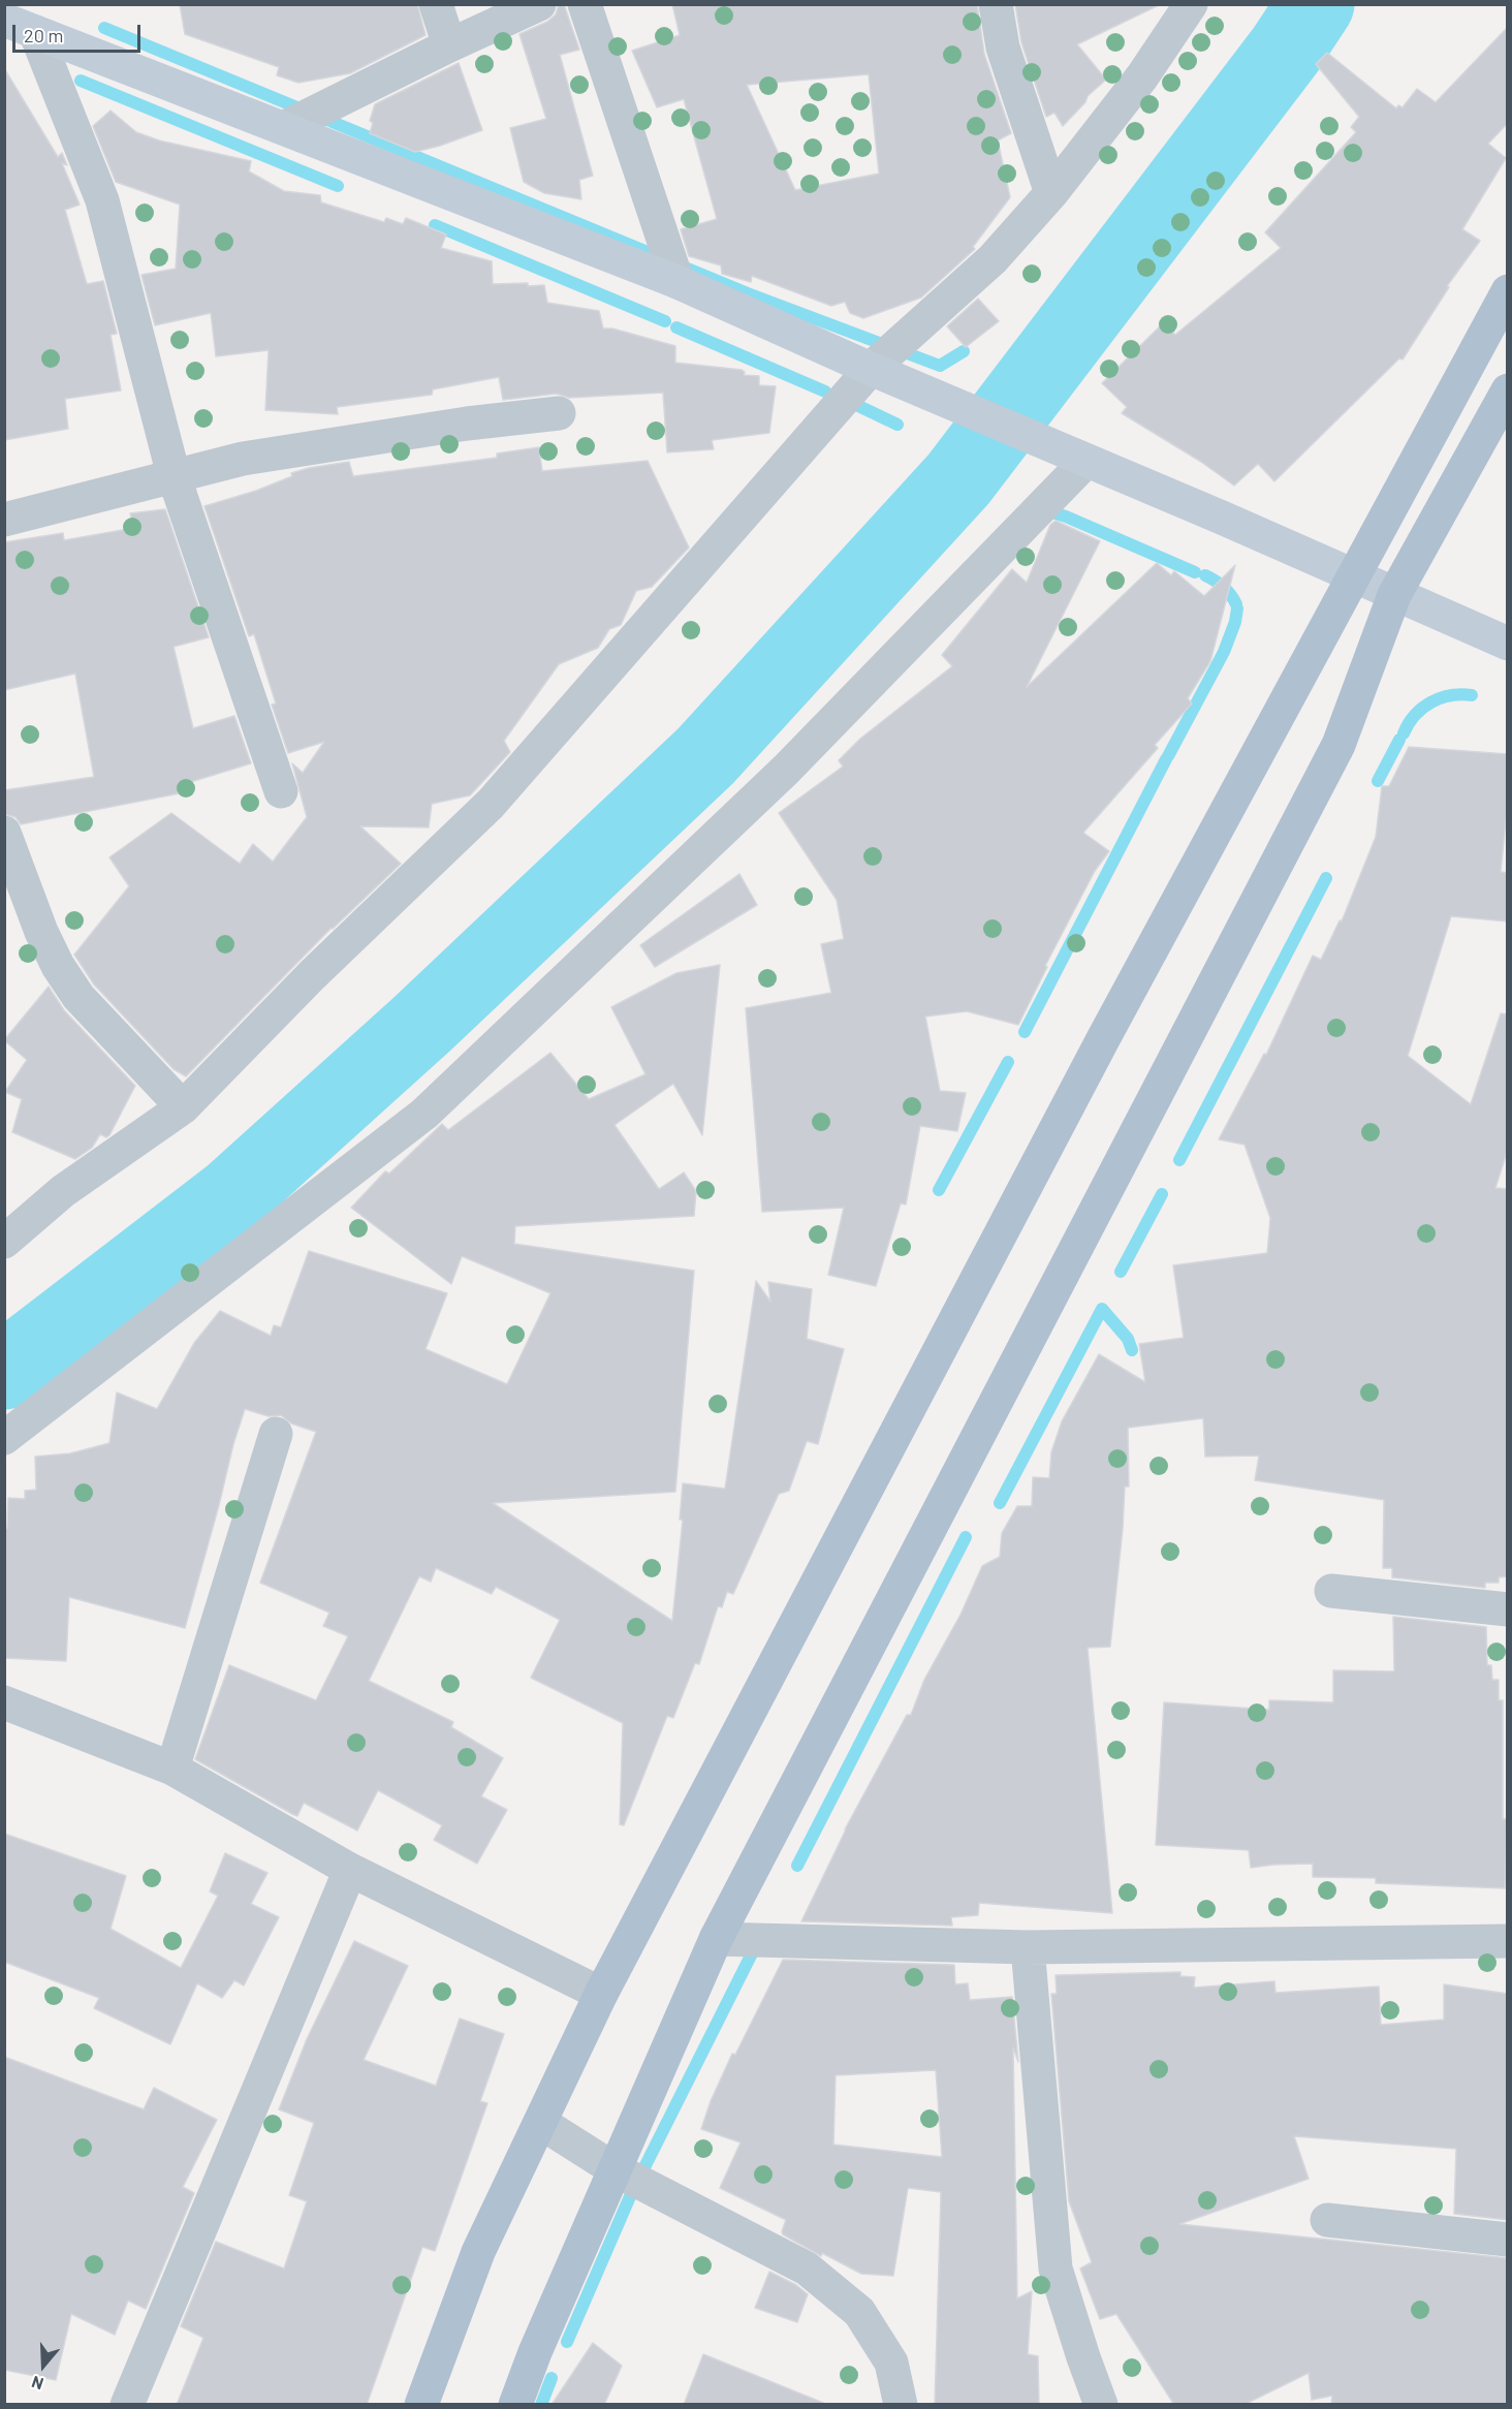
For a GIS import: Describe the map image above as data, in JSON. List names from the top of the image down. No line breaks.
{"scale_bar":"20 m","north":"bottom"}
